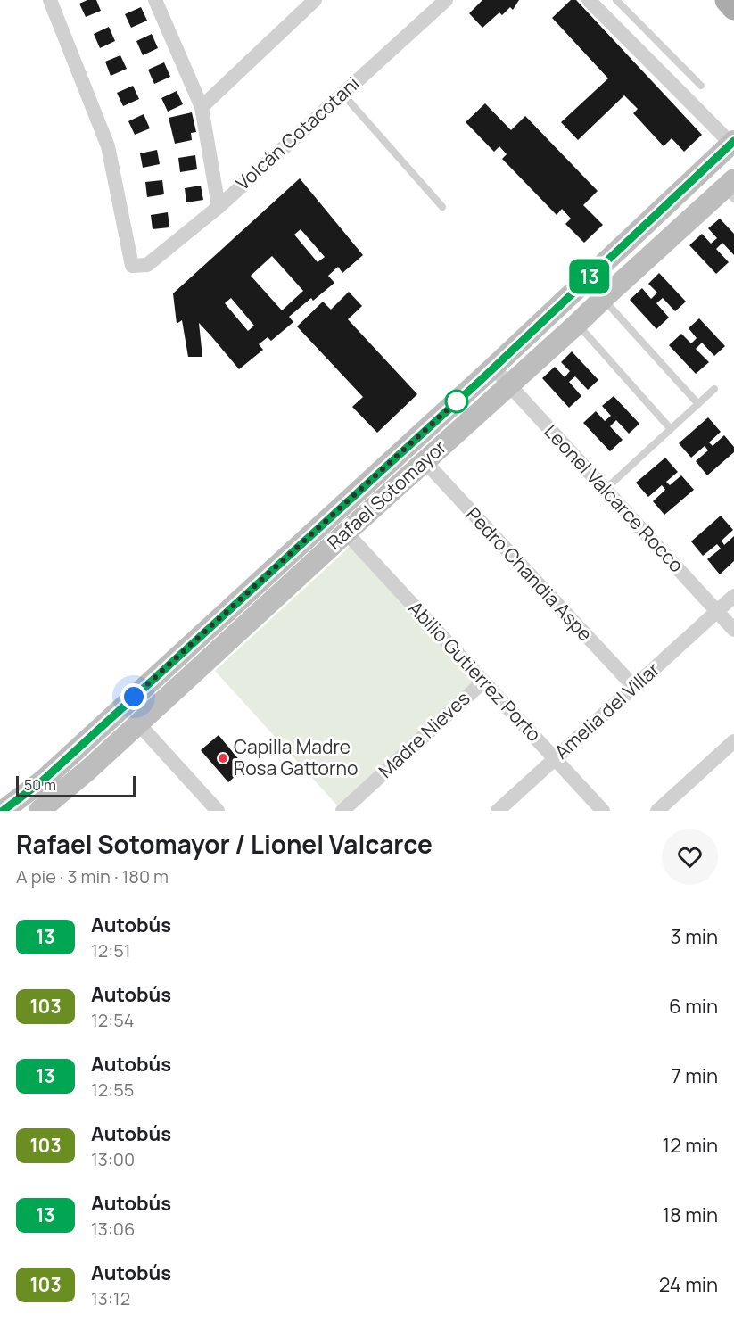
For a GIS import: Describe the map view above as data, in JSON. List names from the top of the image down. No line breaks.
{"streets":{"main road":["Rafael Sotomayor"],"street":["Volcán Cotacotani","Leonel Valcarce Rocco","Pedro Chandia Aspe","Abilio Gutierrez Porto","Amelia del Villar","Madre Nieves"]},"crossings":[["Rafael Sotomayor","Leonel Valcarce Rocco"],["Rafael Sotomayor","Pedro Chandia Aspe"],["Rafael Sotomayor","Abilio Gutierrez Porto"],["Leonel Valcarce Rocco","Amelia del Villar"],["Pedro Chandia Aspe","Amelia del Villar"],["Abilio Gutierrez Porto","Amelia del Villar"],["Abilio Gutierrez Porto","Madre Nieves"]],"places":["Capilla Madre Rosa Gattorno"],"lines":["bus line 13"],"scale_bar":"50 m","page":{"on_map":"13","scale":"50 m","heading":["Rafael Sotomayor / Lionel Valcarce","A pie · 3 min · 180 m"],"list":[{"mark":"13","name":"Autobús","note":"12:51","value":"3 min"},{"mark":"103","name":"Autobús","note":"12:54","value":"6 min"},{"mark":"13","name":"Autobús","note":"12:55","value":"7 min"},{"mark":"103","name":"Autobús","note":"13:00","value":"12 min"},{"mark":"13","name":"Autobús","note":"13:06","value":"18 min"},{"mark":"103","name":"Autobús","note":"13:12","value":"24 min"}]}}
